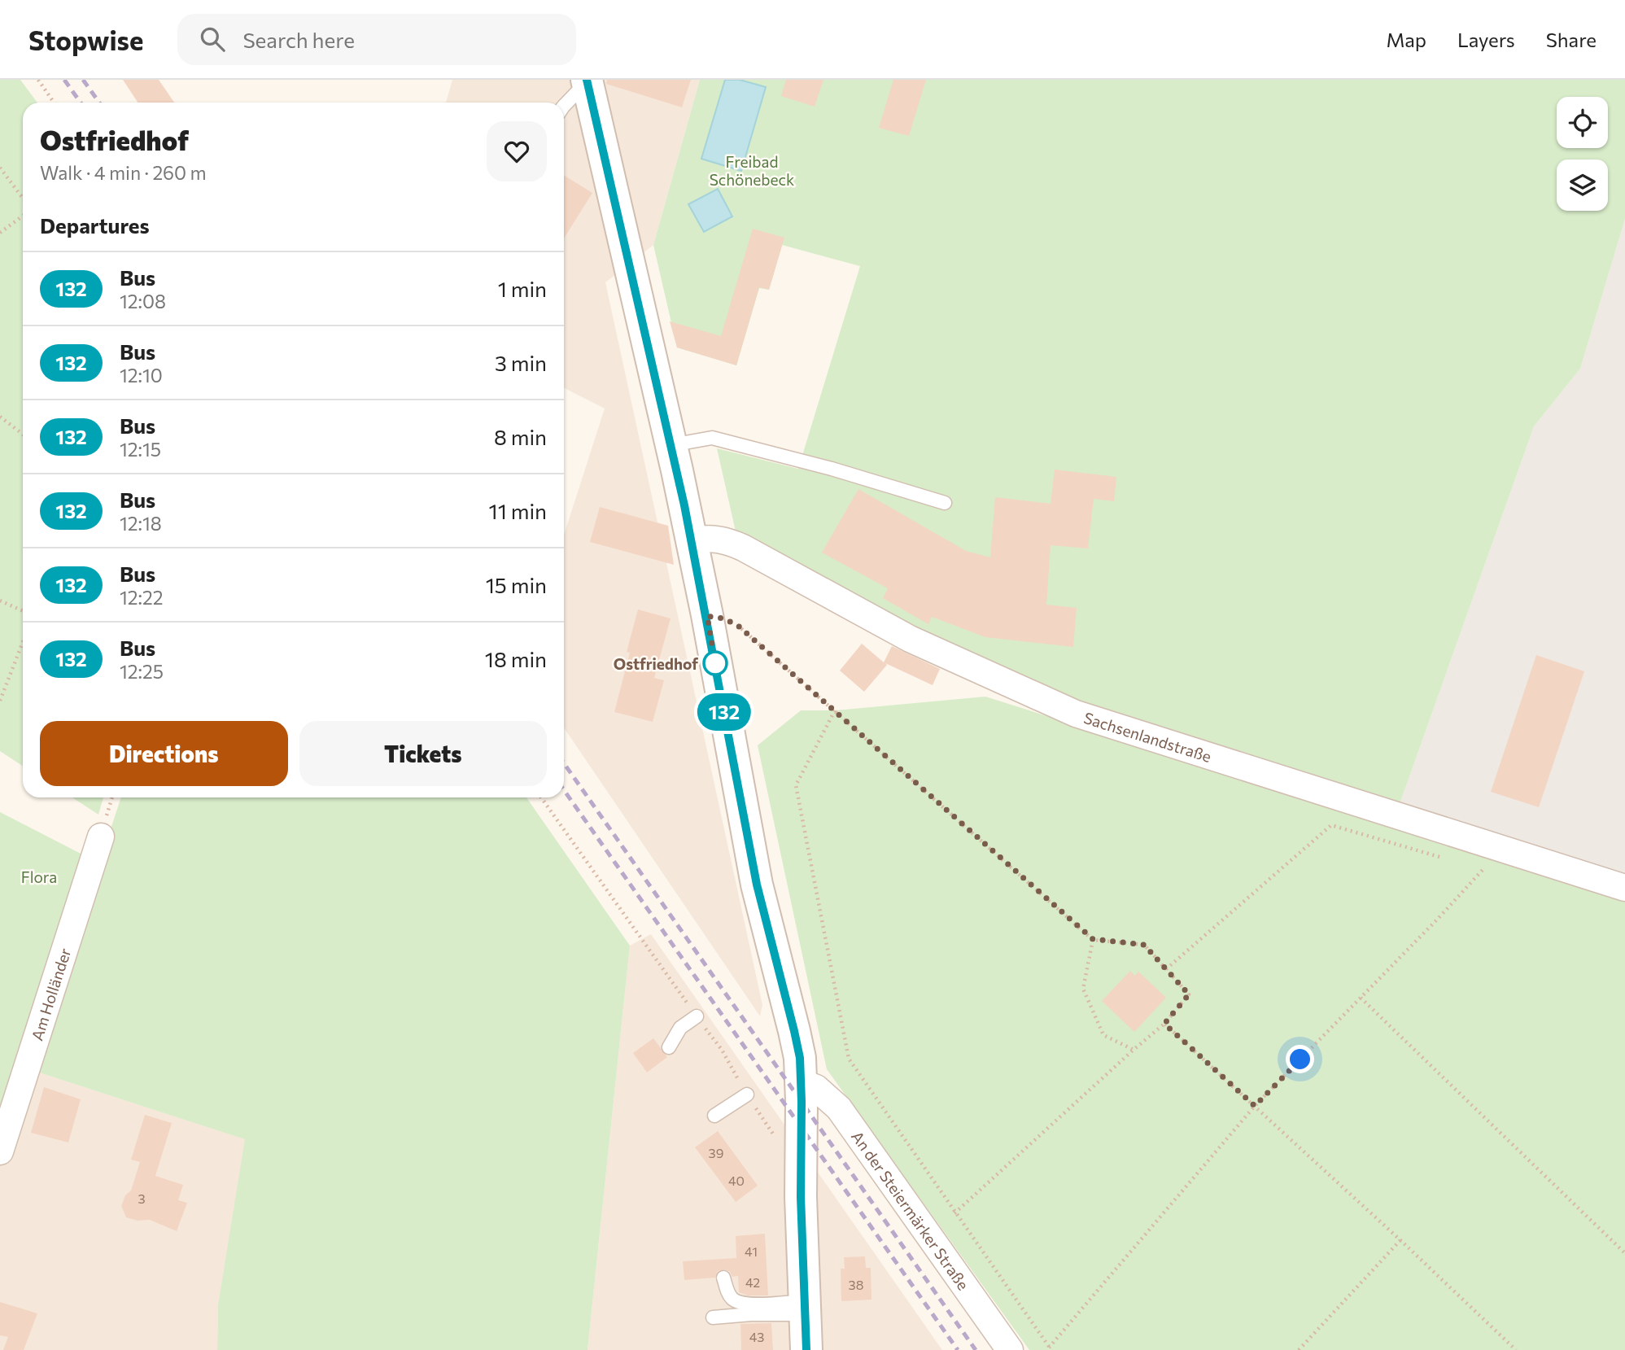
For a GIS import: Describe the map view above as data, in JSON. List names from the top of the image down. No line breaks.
{"streets":{"street":["Sachsenlandstraße","Am Holländer","An der Steiermärker Straße"]},"parks":["Freibad Schönebeck","Flora"],"places":["Ostfriedhof"],"lines":["bus line 132"],"house_numbers":["39","40","3","41","42","38","43"],"page":{"header":"Stopwise","search":"Search here","nav":["Map","Layers","Share"],"on_map":"132","heading":[["Ostfriedhof","Walk · 4 min · 260 m"],"Departures"],"list":[{"mark":"132","name":"Bus","note":"12:08","value":"1 min"},{"mark":"132","name":"Bus","note":"12:10","value":"3 min"},{"mark":"132","name":"Bus","note":"12:15","value":"8 min"},{"mark":"132","name":"Bus","note":"12:18","value":"11 min"},{"mark":"132","name":"Bus","note":"12:22","value":"15 min"},{"mark":"132","name":"Bus","note":"12:25","value":"18 min"}],"buttons":["Directions","Tickets"]}}
